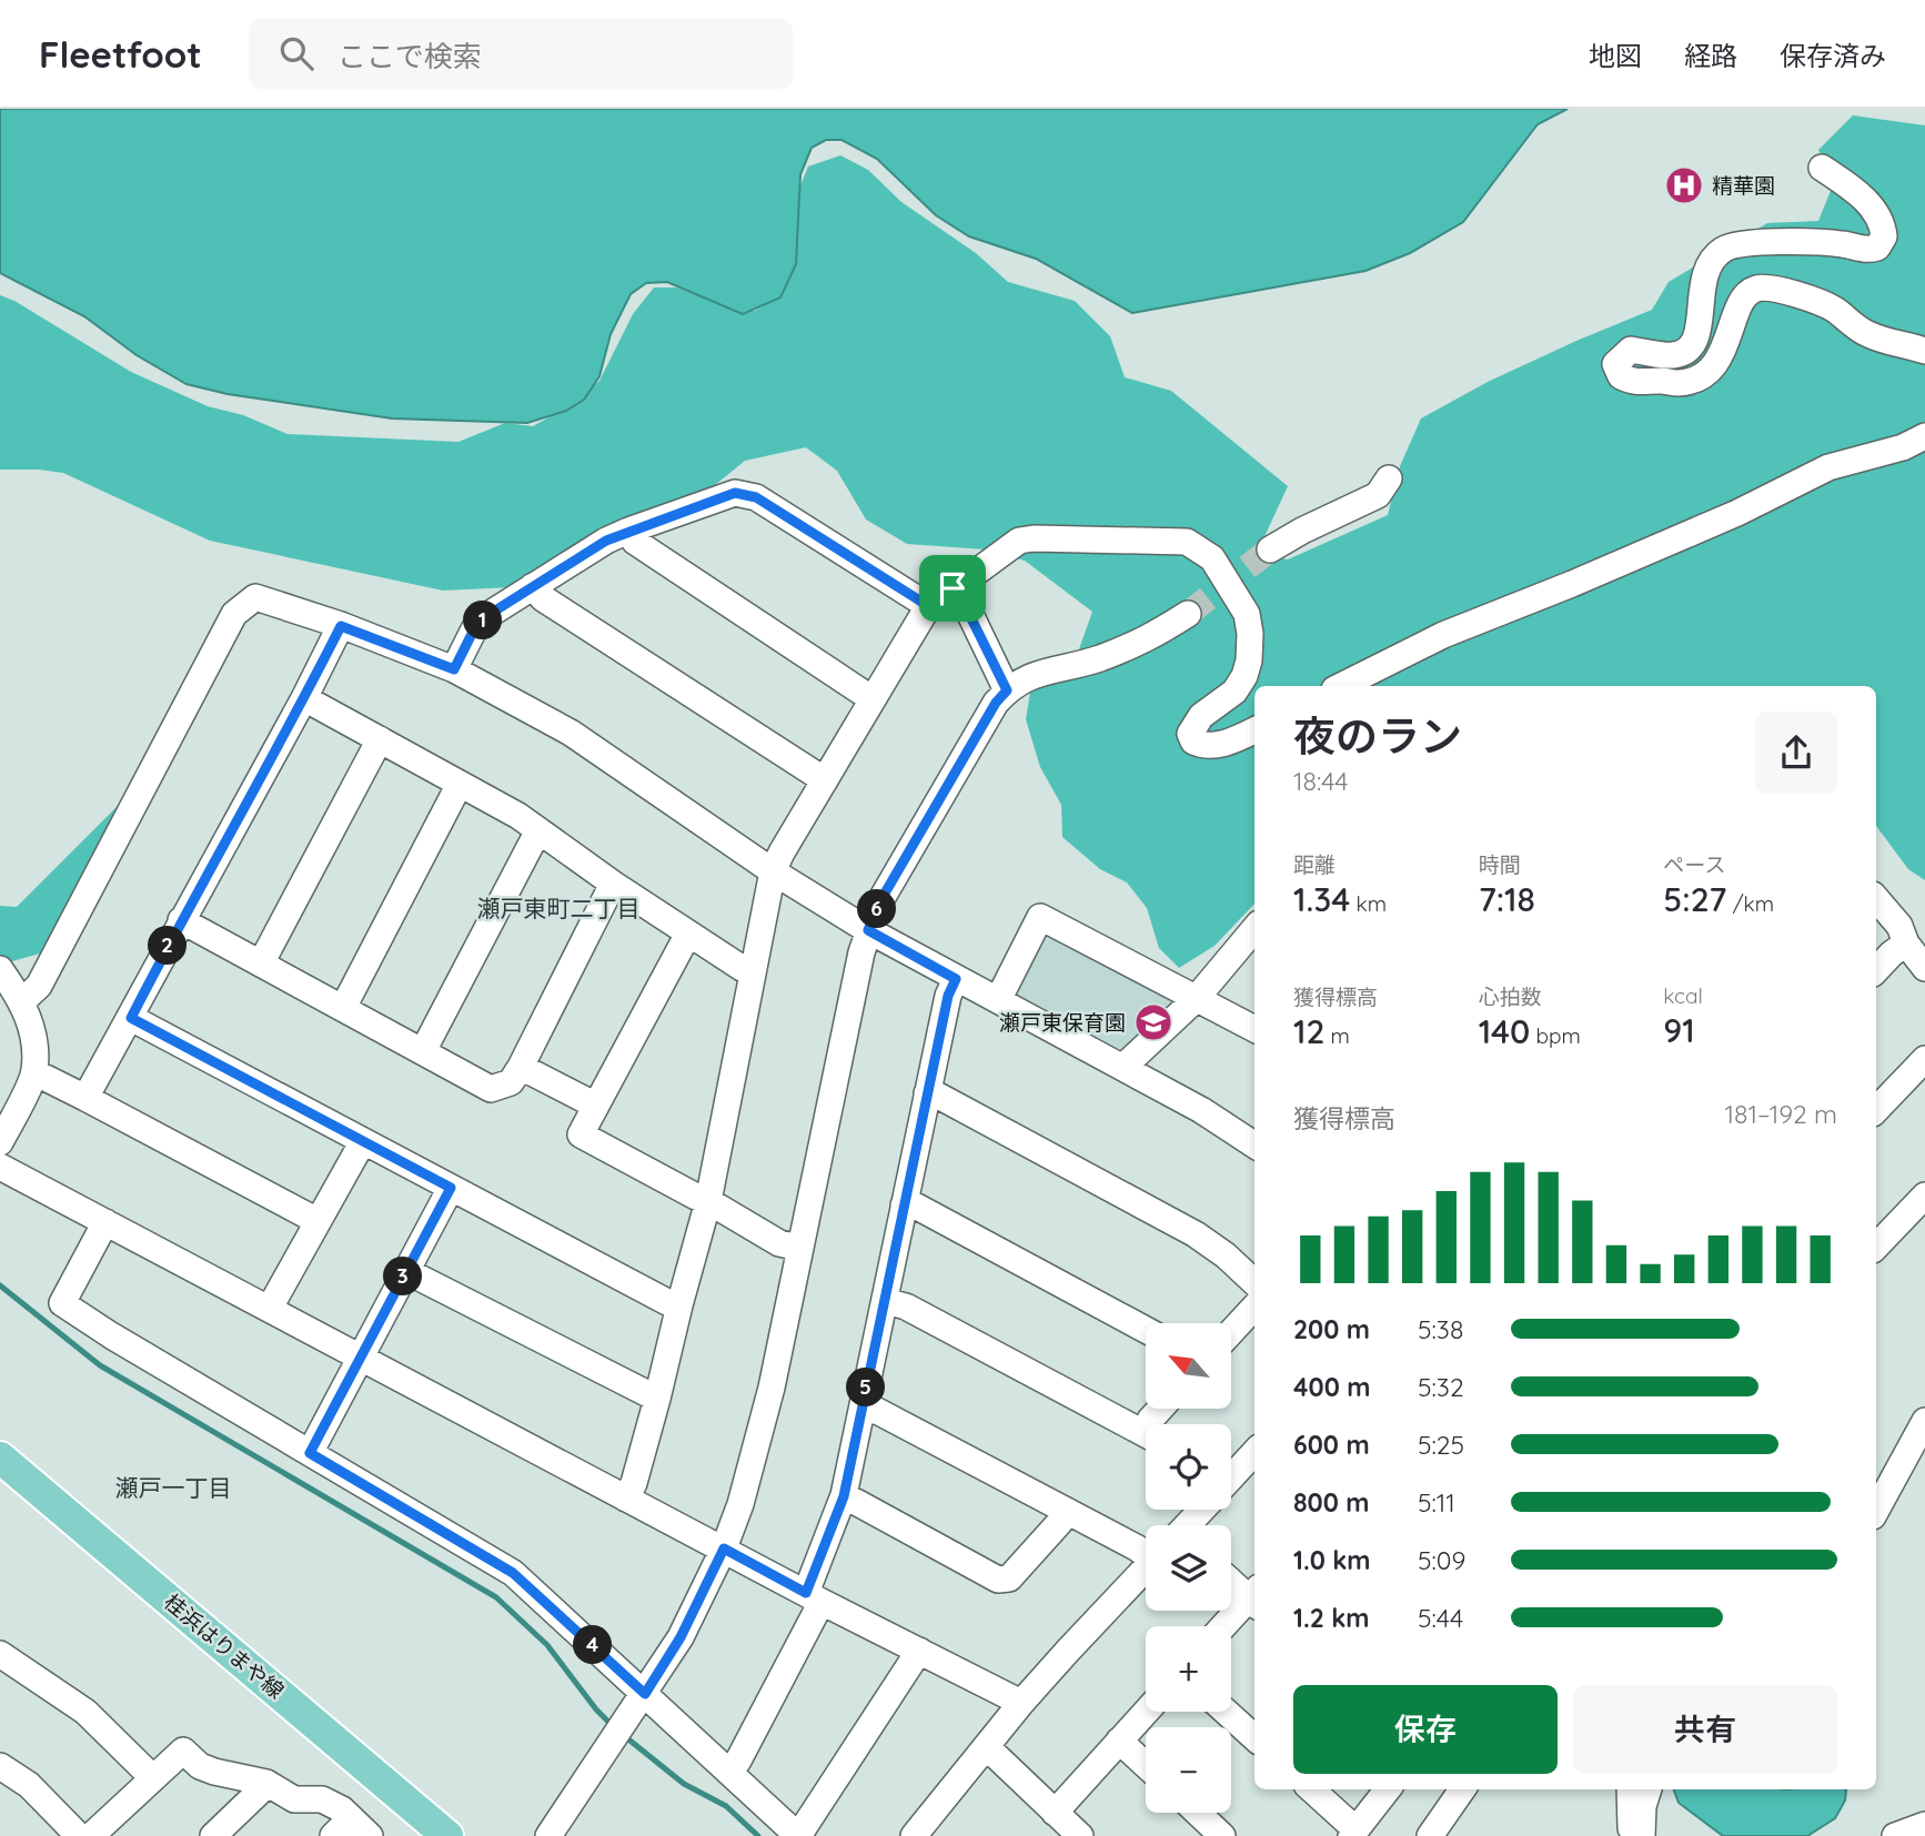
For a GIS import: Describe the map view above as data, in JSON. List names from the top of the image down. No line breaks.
{"streets":{"main road":["桂浜はりまや線"]},"districts":["瀬戸東町二丁目","瀬戸一丁目"],"places":{"hospital":["精華園"],"school or university":["瀬戸東保育園"]},"north":"top left","page":{"header":"Fleetfoot","search":"ここで検索","nav":["地図","経路","保存済み"],"pins":["1","6","2","3","5","4"],"heading":["夜のラン","18:44"],"stats":[["距離","1.34 km"],["時間","7:18"],["ペース","5:27 /km"],["獲得標高","12 m"],["心拍数","140 bpm"],["kcal","91"]],"chart":["獲得標高","181–192 m"],"list":[{"name":"200 m","note":"5:38"},{"name":"400 m","note":"5:32"},{"name":"600 m","note":"5:25"},{"name":"800 m","note":"5:11"},{"name":"1.0 km","note":"5:09"},{"name":"1.2 km","note":"5:44"}],"map_buttons":["+","−"],"buttons":["保存","共有"]}}
